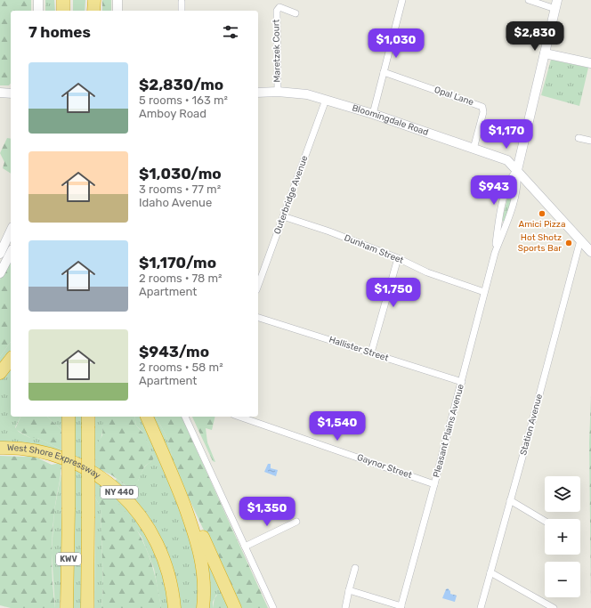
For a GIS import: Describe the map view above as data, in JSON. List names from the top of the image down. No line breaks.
{"streets":{"highway":["West Shore Expressway","NY 440","KWV"],"street":["Maretzek Court","Opal Lane","Bloomingdale Road","Outerbridge Avenue","Dunham Street","Hallister Street","Station Avenue","Pleasant Plains Avenue","Gaynor Street"]},"crossings":[["Maretzek Court","Bloomingdale Road"],["Opal Lane","Bloomingdale Road"],["Bloomingdale Road","Outerbridge Avenue"],["Bloomingdale Road","Station Avenue"],["Bloomingdale Road","Pleasant Plains Avenue"],["Outerbridge Avenue","Dunham Street"],["Dunham Street","Pleasant Plains Avenue"],["Hallister Street","Pleasant Plains Avenue"],["Pleasant Plains Avenue","Gaynor Street"]],"places":["Amici Pizza","Hot Shotz Sports Bar"],"page":{"heading":"7 homes","price":["$2,830","$1,030","$1,170","$943","$1,750","$1,540","$1,350"],"list":[{"name":"$2,830/mo","note":"5 rooms · 163 m² · Amboy Road"},{"name":"$1,030/mo","note":"3 rooms · 77 m² · Idaho Avenue"},{"name":"$1,170/mo","note":"2 rooms · 78 m² · Apartment"},{"name":"$943/mo","note":"2 rooms · 58 m² · Apartment"}],"map_buttons":["+","−"]}}
